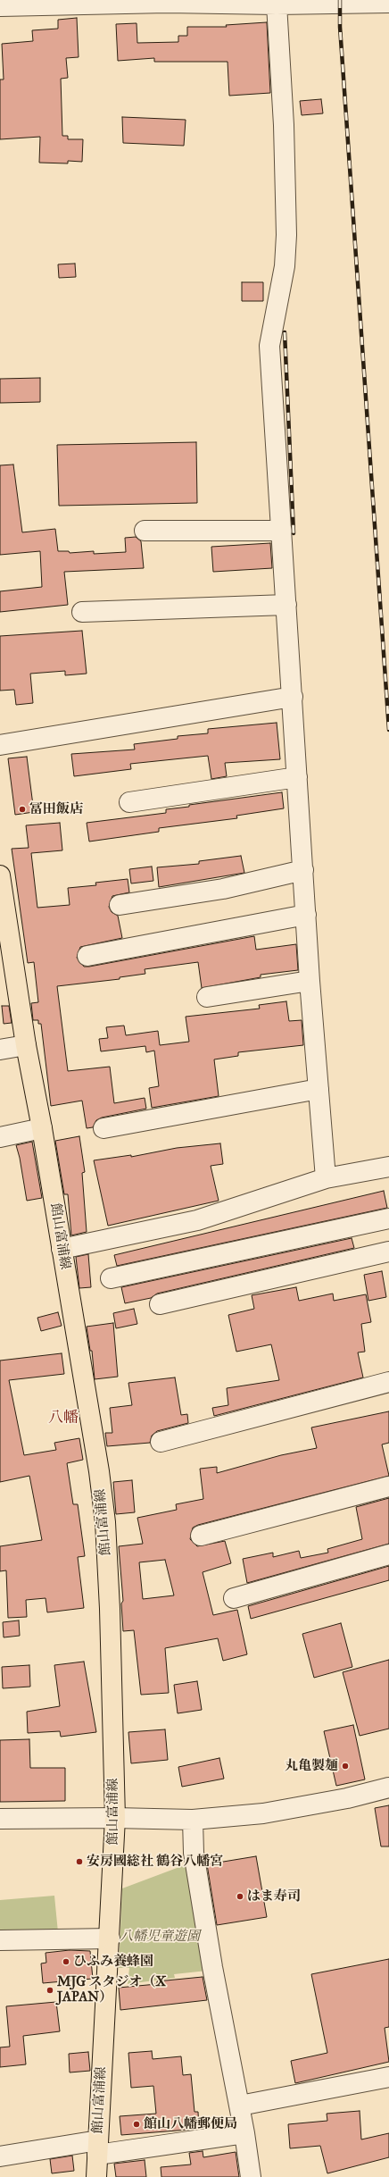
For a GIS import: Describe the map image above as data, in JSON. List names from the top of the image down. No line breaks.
{"streets":{"main road":["館山富浦線"]},"districts":["八幡"],"parks":["八幡児童遊園"],"places":["冨田飯店","丸亀製麺","安房國総社 鶴谷八幡宮","はま寿司","ひふみ養蜂園","MJG スタジオ（X JAPAN）","館山八幡郵便局"]}
